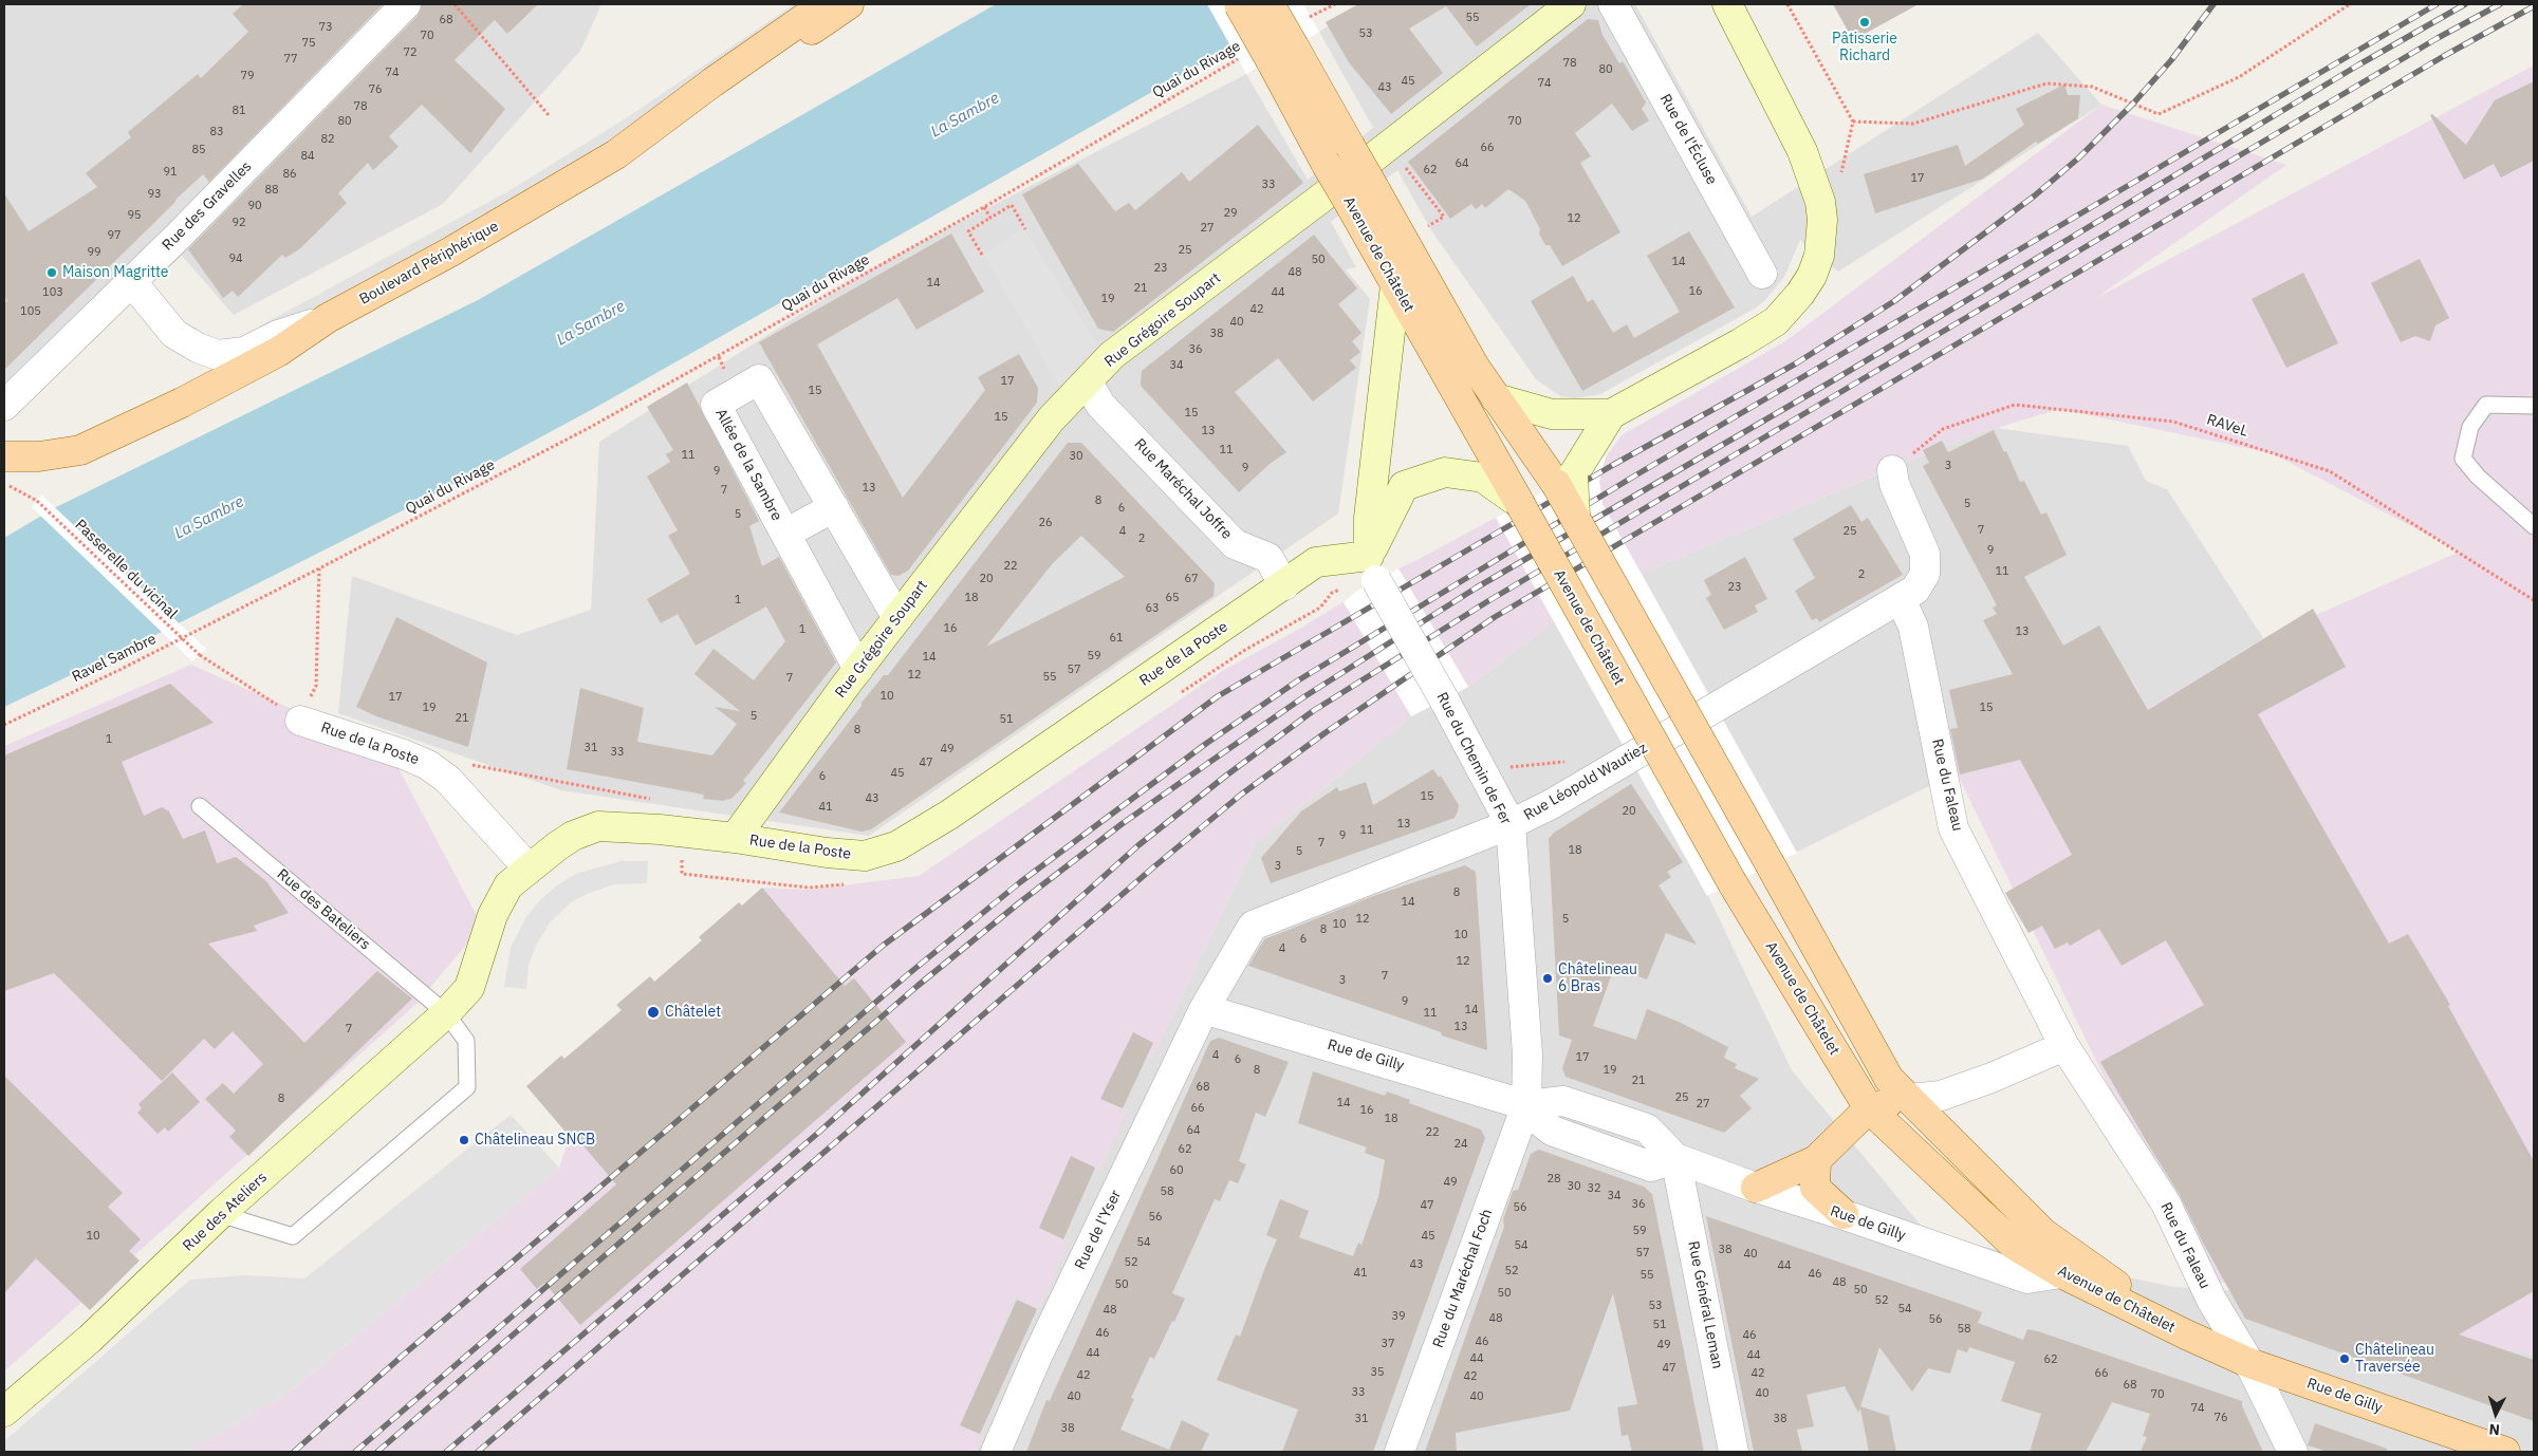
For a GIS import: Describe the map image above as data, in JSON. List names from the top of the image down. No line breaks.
{"streets":{"main road":["Avenue de Châtelet","Boulevard Périphérique","Rue de Gilly"],"street":["Rue de l'Écluse","Rue des Gravelles","Rue Grégoire Soupart","Allée de la Sambre","Rue Maréchal Joffre","Rue de la Poste","Rue du Chemin de Fer","Rue Léopold Wautiez","Rue du Faleau","Rue des Ateliers","Rue de l'Yser","Rue du Maréchal Foch","Rue Général Leman"],"lane":["Rue des Bateliers"],"path":["Quai du Rivage","RAVeL","Passerelle du vicinal","Ravel Sambre"]},"crossings":[["Quai du Rivage","Ravel Sambre"],["Avenue de Châtelet","Rue de Gilly"],["Rue Grégoire Soupart","Allée de la Sambre"],["Rue Grégoire Soupart","Rue Maréchal Joffre"],["Rue Grégoire Soupart","Rue de la Poste"],["RAVeL","Rue Léopold Wautiez"],["Rue Maréchal Joffre","Rue de la Poste"],["Passerelle du vicinal","Rue de la Poste"],["Rue de la Poste","Rue du Chemin de Fer"],["Rue de la Poste","Rue des Ateliers"],["Rue du Chemin de Fer","Rue Léopold Wautiez"],["Rue du Chemin de Fer","Rue de Gilly"],["Rue du Chemin de Fer","Rue du Maréchal Foch"],["Rue Léopold Wautiez","Rue du Faleau"],["Rue Léopold Wautiez","Rue de Gilly"],["Rue Léopold Wautiez","Rue de l'Yser"],["Rue du Faleau","Rue de Gilly"],["Rue des Bateliers","Rue des Ateliers"],["Rue de Gilly","Rue de l'Yser"],["Rue de Gilly","Rue du Maréchal Foch"],["Rue de Gilly","Rue Général Leman"]],"water":["La Sambre"],"places":["Pâtisserie Richard","Maison Magritte","Châtelineau 6 Bras","Châtelet","Châtelineau SNCB","Châtelineau Traversée"],"house_numbers":["55","68","73","53","70","75","72","77","78","80","74","79","45","74","43","76","78","81","80","70","83","82","66","85","84","64","62","91","86","17","33","88","93","90","29","95","12","92","27","97","25","99","94","50","14","23","48","14","21","16","103","44","19","42","105","40","38","36","34","17","15","15","15","13","11","11","30","3","9","9","13","7","8","5","6","5","26","7","4","25","2","9","22","11","2","20","67","23","18","65","1","63","16","1","13","61","59","14","57","12","55","7","10","17","19","15","5","21","51","8","1","31","49","33","47","45","6","15","43","41","20","13","11","9","7","18","5","3","8","14","12","5","10","8","10","6","4","12","7","3","9","14","11","13","7","4","17","6","8","19","21","68","25","8","14","27","66","16","18","64","22","24","62","60","28","49","30","32","58","34","36","47","56","56","59","10","45","54","54","38","57","40","52","43","44","52","41","46","55","48","50","50","50","52","53","54","48","39","48","56","51","58","46","46","46","37","49","44","44","44","62","47","35","42","66","42","42","68","33","40","70","40","40","74","76","31","38","38"],"north":"bottom"}
